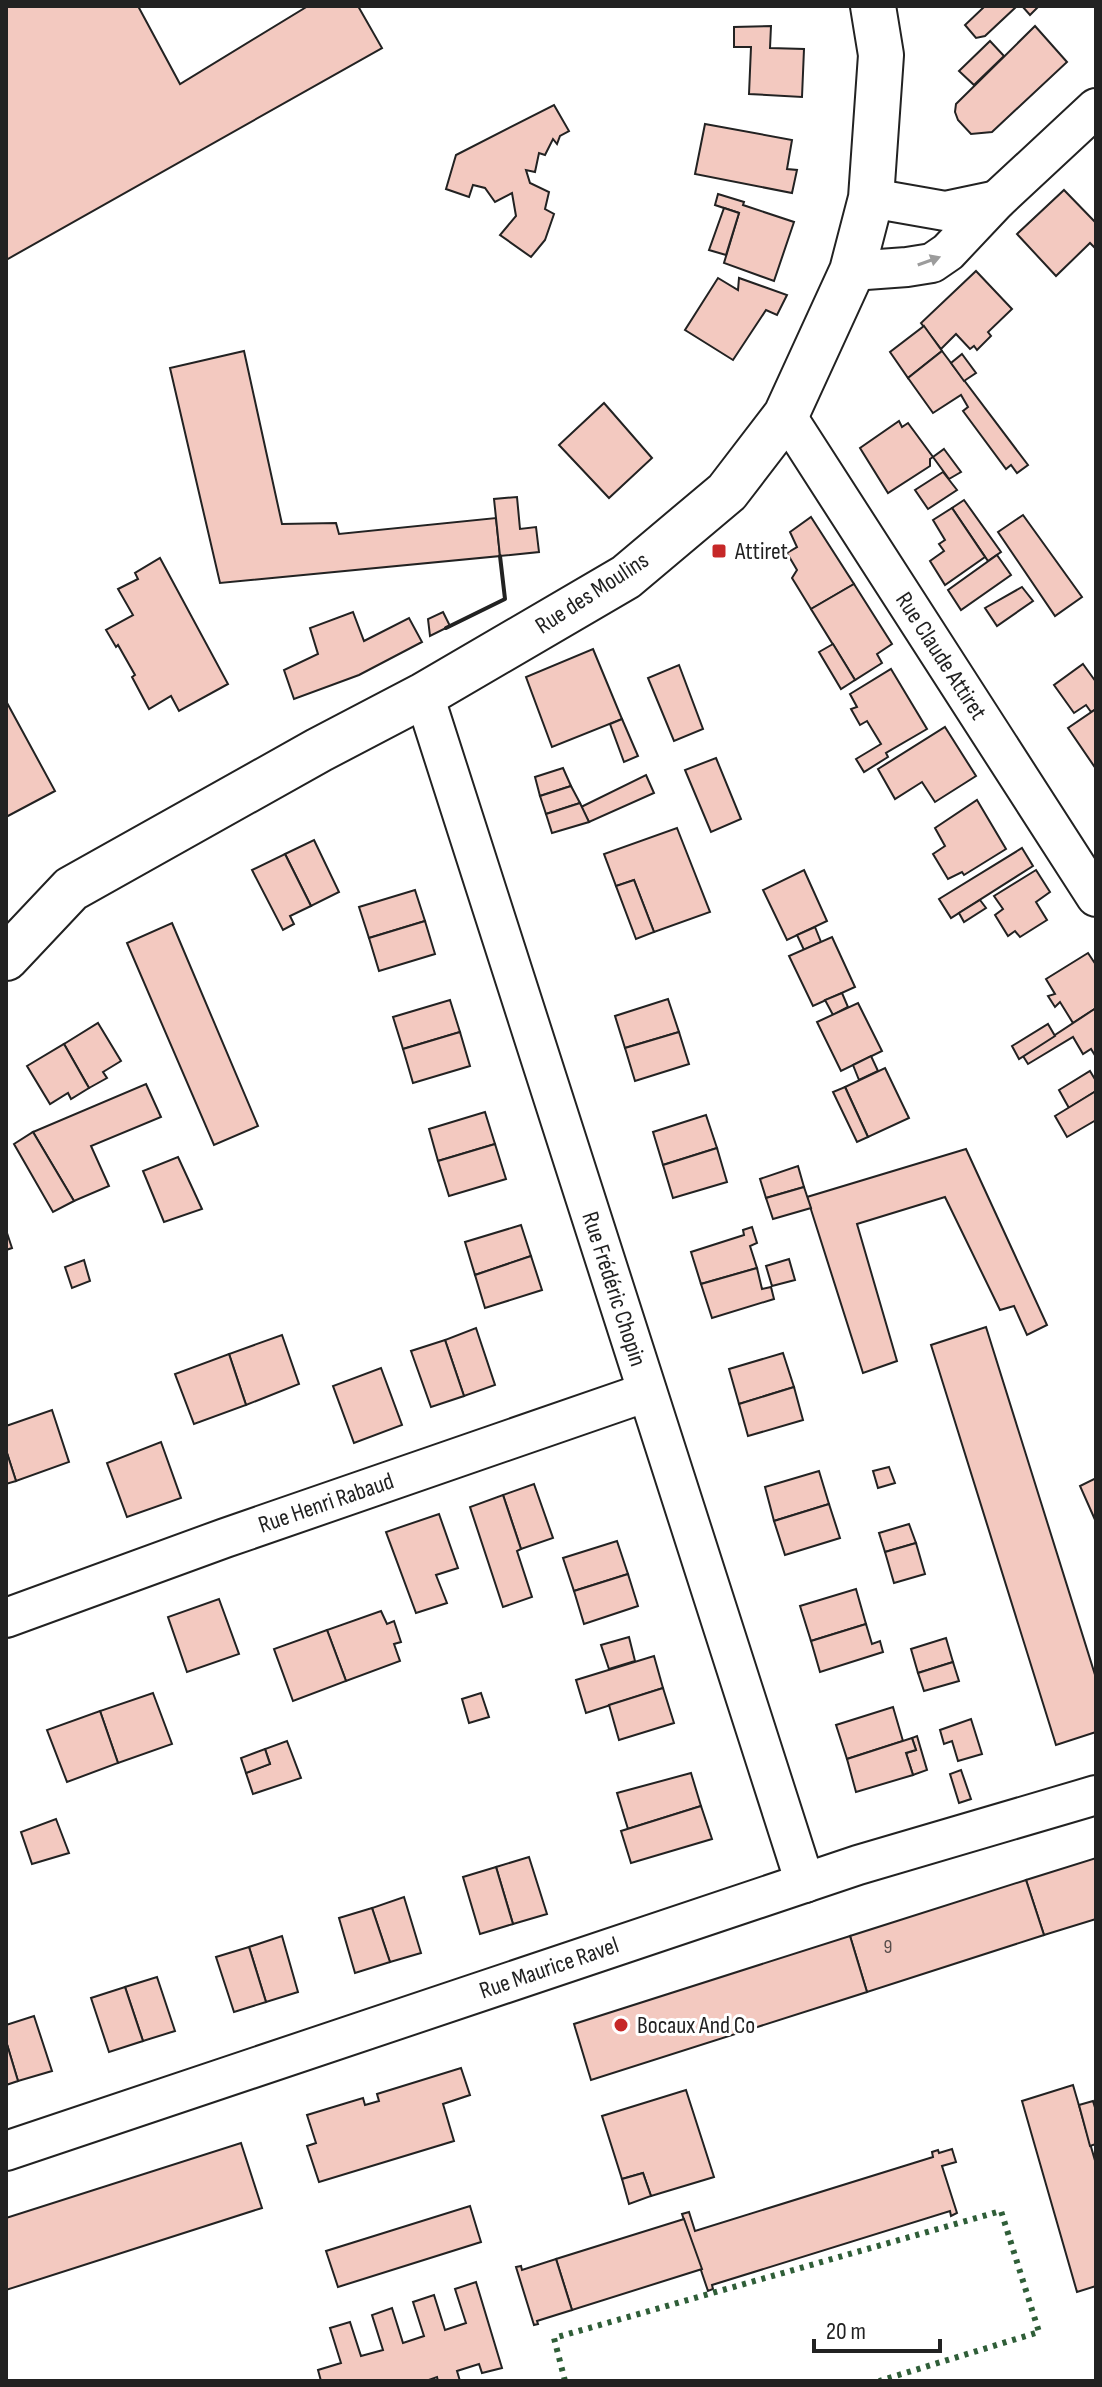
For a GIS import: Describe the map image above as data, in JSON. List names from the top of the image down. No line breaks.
{"streets":{"street":["Rue des Moulins","Rue Claude Attiret","Rue Frédéric Chopin","Rue Henri Rabaud","Rue Maurice Ravel"]},"crossings":[["Rue des Moulins","Rue Claude Attiret"],["Rue des Moulins","Rue Frédéric Chopin"],["Rue Frédéric Chopin","Rue Henri Rabaud"],["Rue Frédéric Chopin","Rue Maurice Ravel"]],"places":{"transit":["Attiret"],"other":["Bocaux And Co"]},"house_numbers":["9"],"scale_bar":"20 m"}
